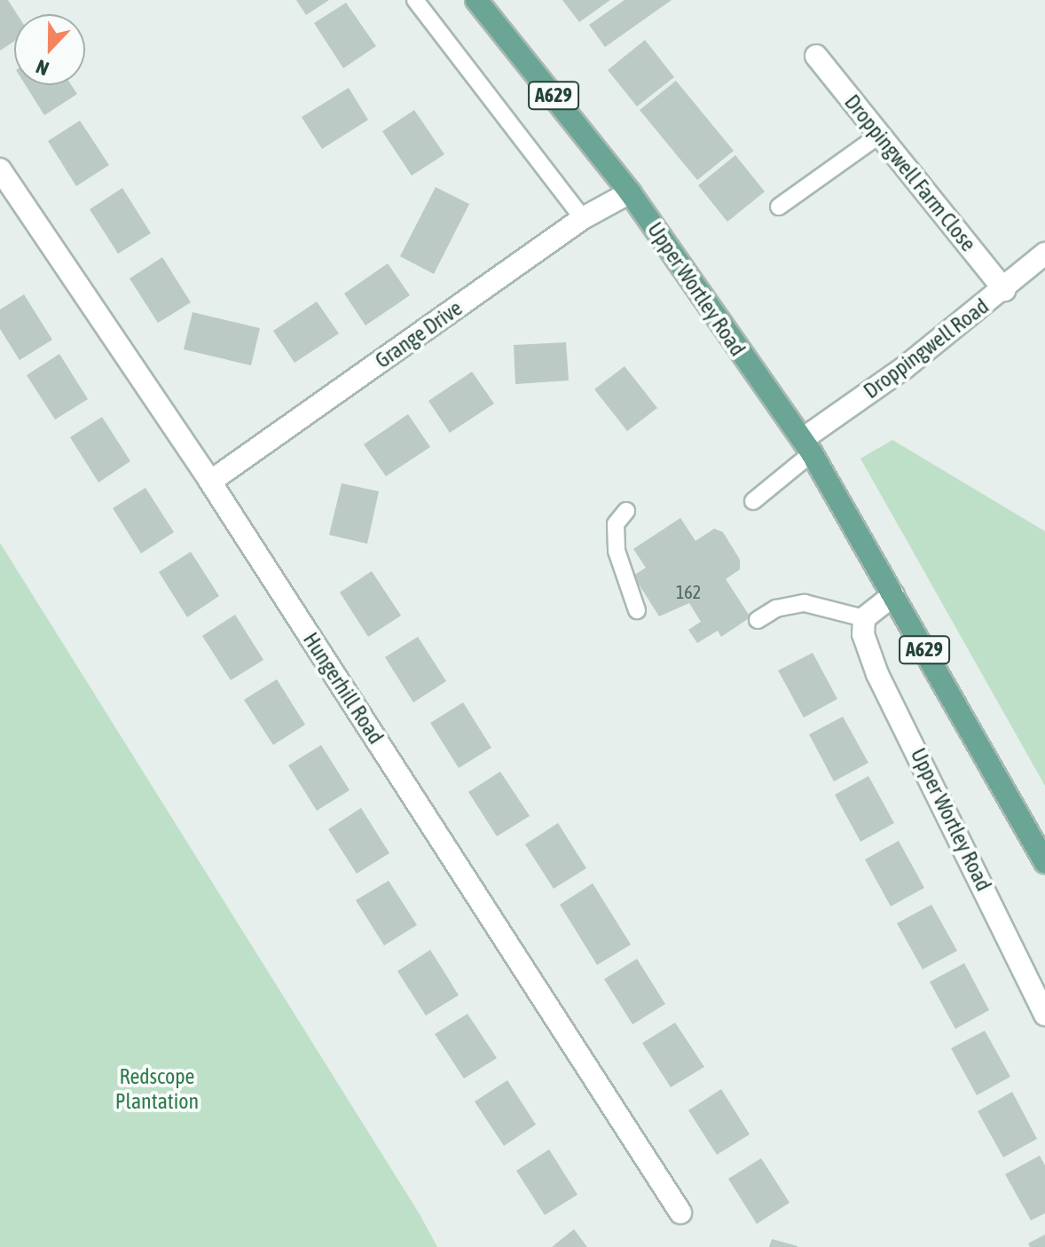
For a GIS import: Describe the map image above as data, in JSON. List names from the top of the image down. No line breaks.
{"streets":{"main road":["A629","Upper Wortley Road"],"street":["Droppingwell Farm Close","Grange Drive","Droppingwell Road","Hungerhill Road"]},"crossings":[["Droppingwell Farm Close","Droppingwell Road"],["Upper Wortley Road","Grange Drive"],["Upper Wortley Road","Droppingwell Road"],["Grange Drive","Hungerhill Road"]],"parks":["Redscope Plantation"],"house_numbers":["162"],"north":"bottom"}
